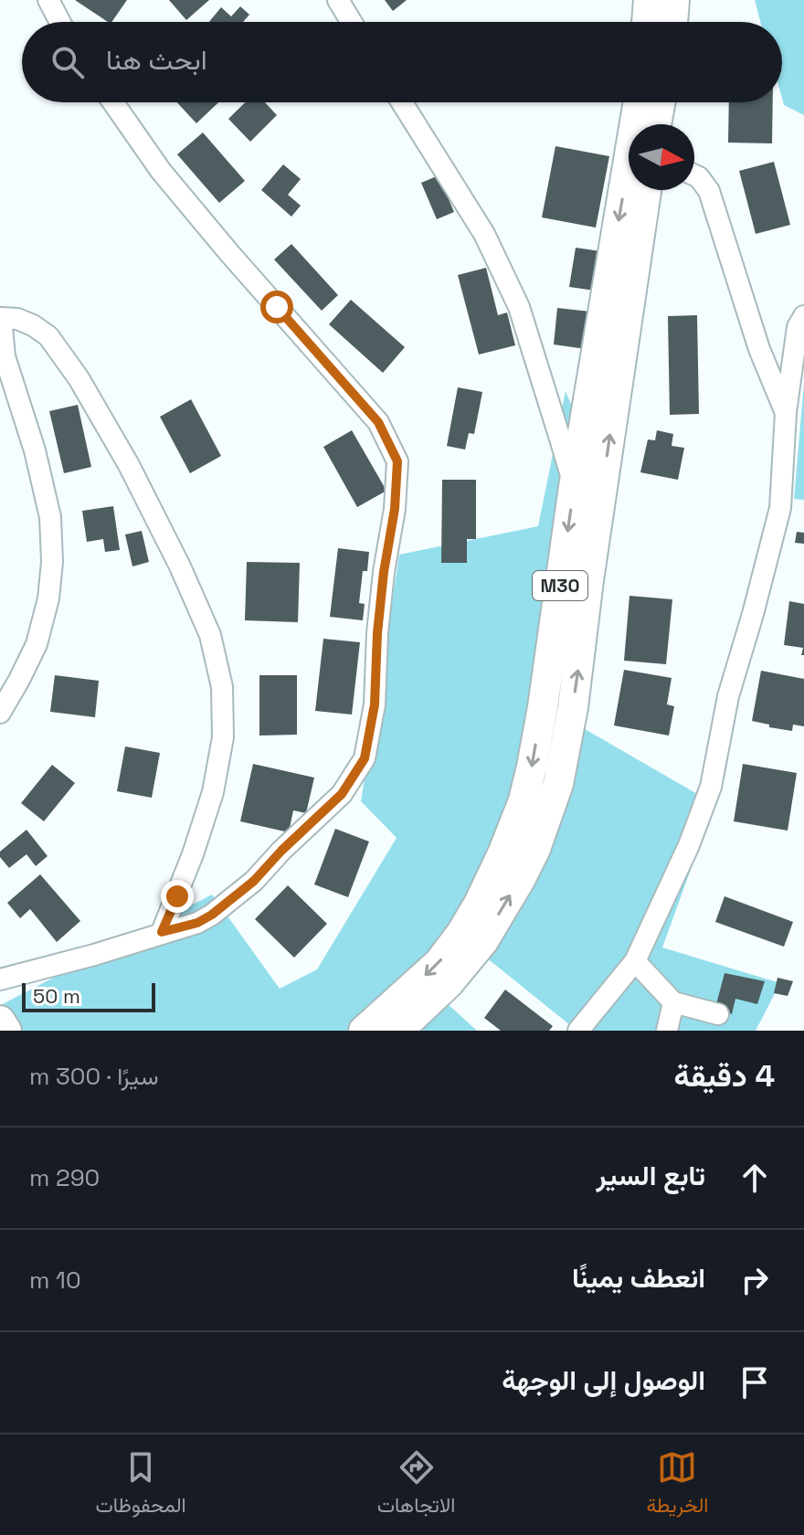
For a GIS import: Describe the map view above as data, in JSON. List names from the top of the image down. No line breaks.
{"streets":{"highway":["M30"]},"scale_bar":"50 m","north":"right","page":{"search":"ابحث هنا","scale":"50 m","heading":["4 دقيقة","سيرًا · 300 m"],"list":[["تابع السير","290 m"],["انعطف يمينًا","10 m"],"الوصول إلى الوجهة"],"nav":["الخريطة","الاتجاهات","المحفوظات"]}}
